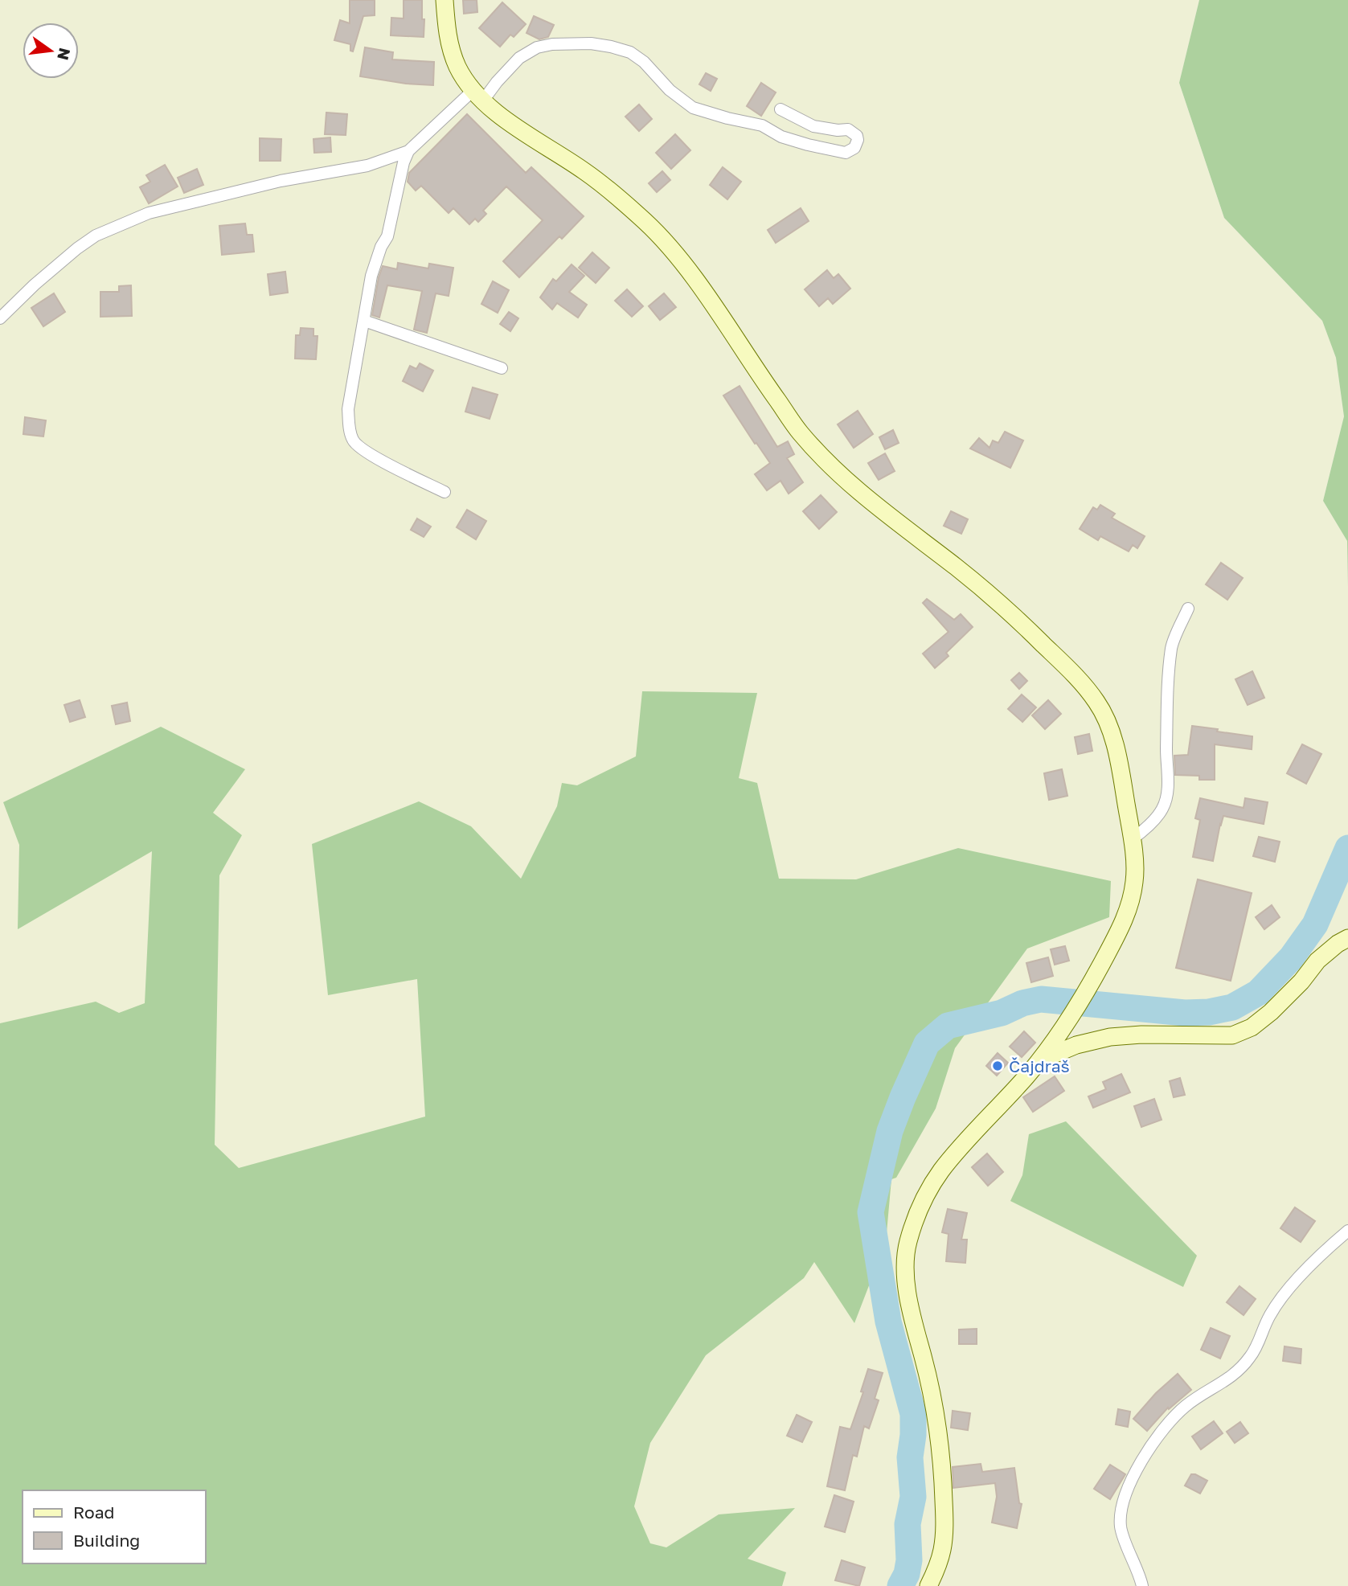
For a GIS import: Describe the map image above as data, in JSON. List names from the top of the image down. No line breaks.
{"places":["Čajdraš"],"legend":["Road","Building"],"north":"right"}
